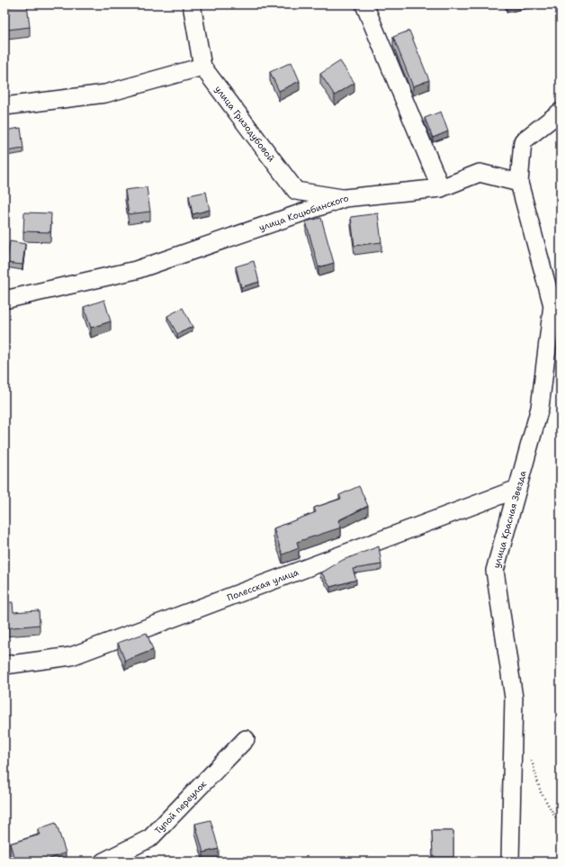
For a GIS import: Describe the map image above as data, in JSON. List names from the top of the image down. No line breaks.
{"streets":{"street":["улица Гризодубовой","улица Коцюбинского","улица Красная Звезда","Полесская улица","Тупой переулок"]},"crossings":[["улица Гризодубовой","улица Коцюбинского"],["улица Коцюбинского","улица Красная Звезда"],["улица Красная Звезда","Полесская улица"]]}
